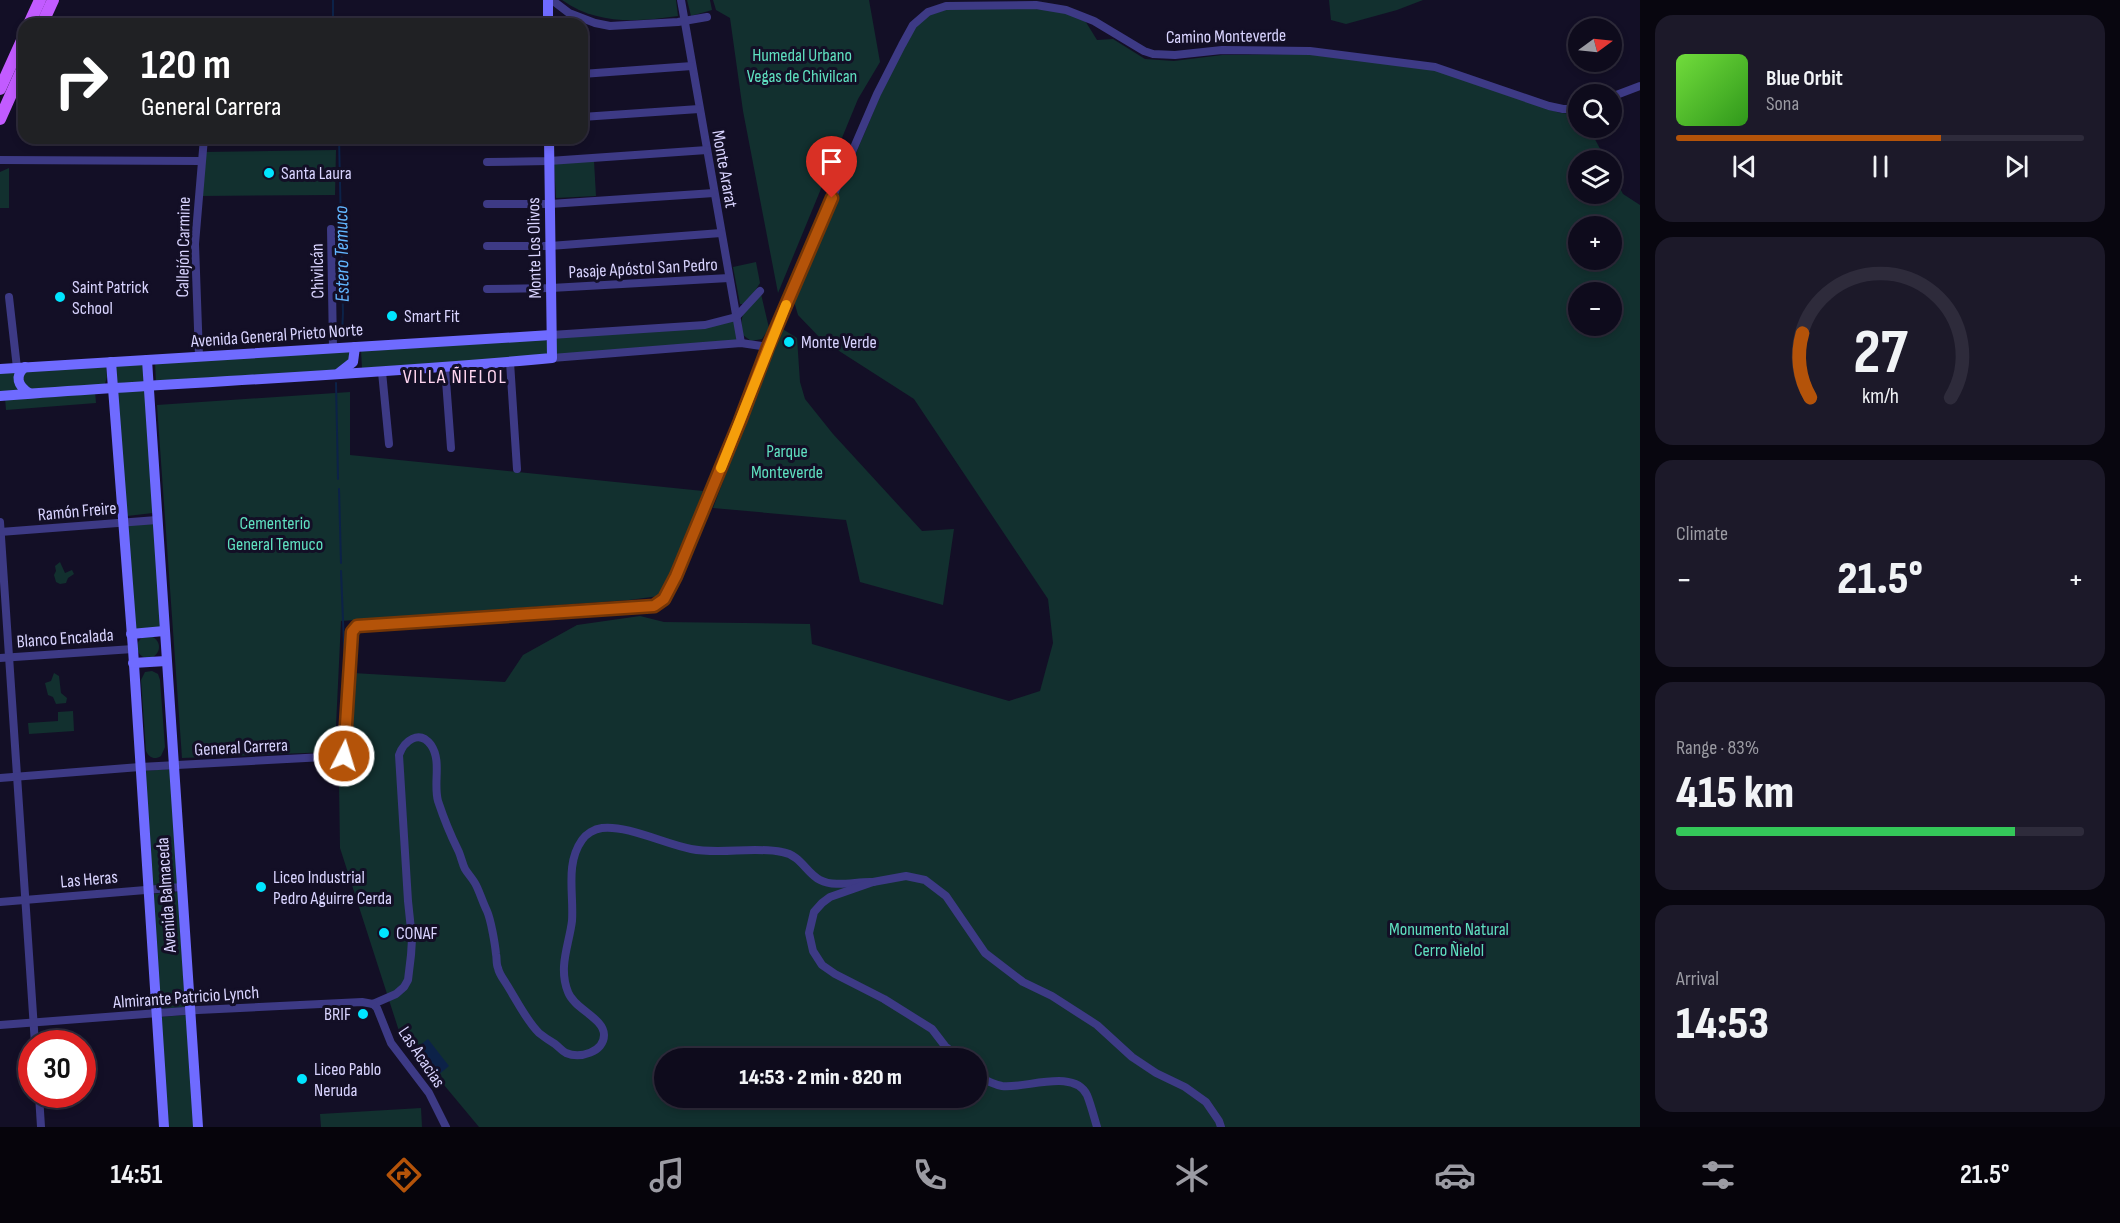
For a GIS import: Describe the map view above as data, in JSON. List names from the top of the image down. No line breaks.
{"streets":{"main road":["Camino Monteverde","Monte Los Olivos","Avenida General Prieto Norte","Avenida Balmaceda"],"street":["Monte Ararat","Callejón Carmine","Pasaje Apóstol San Pedro","Chivilcán","Ramón Freire","Blanco Encalada","General Carrera","Las Heras","Almirante Patricio Lynch","Las Acacias"]},"crossings":[["Camino Monteverde","General Carrera"],["Monte Ararat","Pasaje Apóstol San Pedro"],["Monte Ararat","Avenida General Prieto Norte"],["Callejón Carmine","Avenida General Prieto Norte"],["Monte Los Olivos","Pasaje Apóstol San Pedro"],["Monte Los Olivos","Avenida General Prieto Norte"],["Chivilcán","Avenida General Prieto Norte"],["Avenida General Prieto Norte","Avenida Balmaceda"],["Ramón Freire","Avenida Balmaceda"],["Blanco Encalada","Avenida Balmaceda"],["General Carrera","Avenida Balmaceda"],["Las Heras","Avenida Balmaceda"],["Avenida Balmaceda","Almirante Patricio Lynch"],["Almirante Patricio Lynch","Las Acacias"]],"districts":["VILLA ÑIELOL"],"water":["Estero Temuco"],"parks":["Humedal Urbano Vegas de Chivilcan","Parque Monteverde","Cementerio General Temuco","Monumento Natural Cerro Ñielol"],"places":["Santa Laura","Saint Patrick School","Smart Fit","Monte Verde","Liceo Industrial Pedro Aguirre Cerda","CONAF","BRIF","Liceo Pablo Neruda"],"north":"right","page":{"map_buttons":["+","−"],"turn":["120 m","General Carrera"],"song":["Blue Orbit","Sona"],"tile":["Climate",["Range · 83%","415 km"],["Arrival","14:53"]],"heat":["−","21.5°","+"],"limit":"30","trip":"14:53 · 2 min · 820 m","tabs":["14:51","21.5°"],"gauge":["27","km/h"]}}
